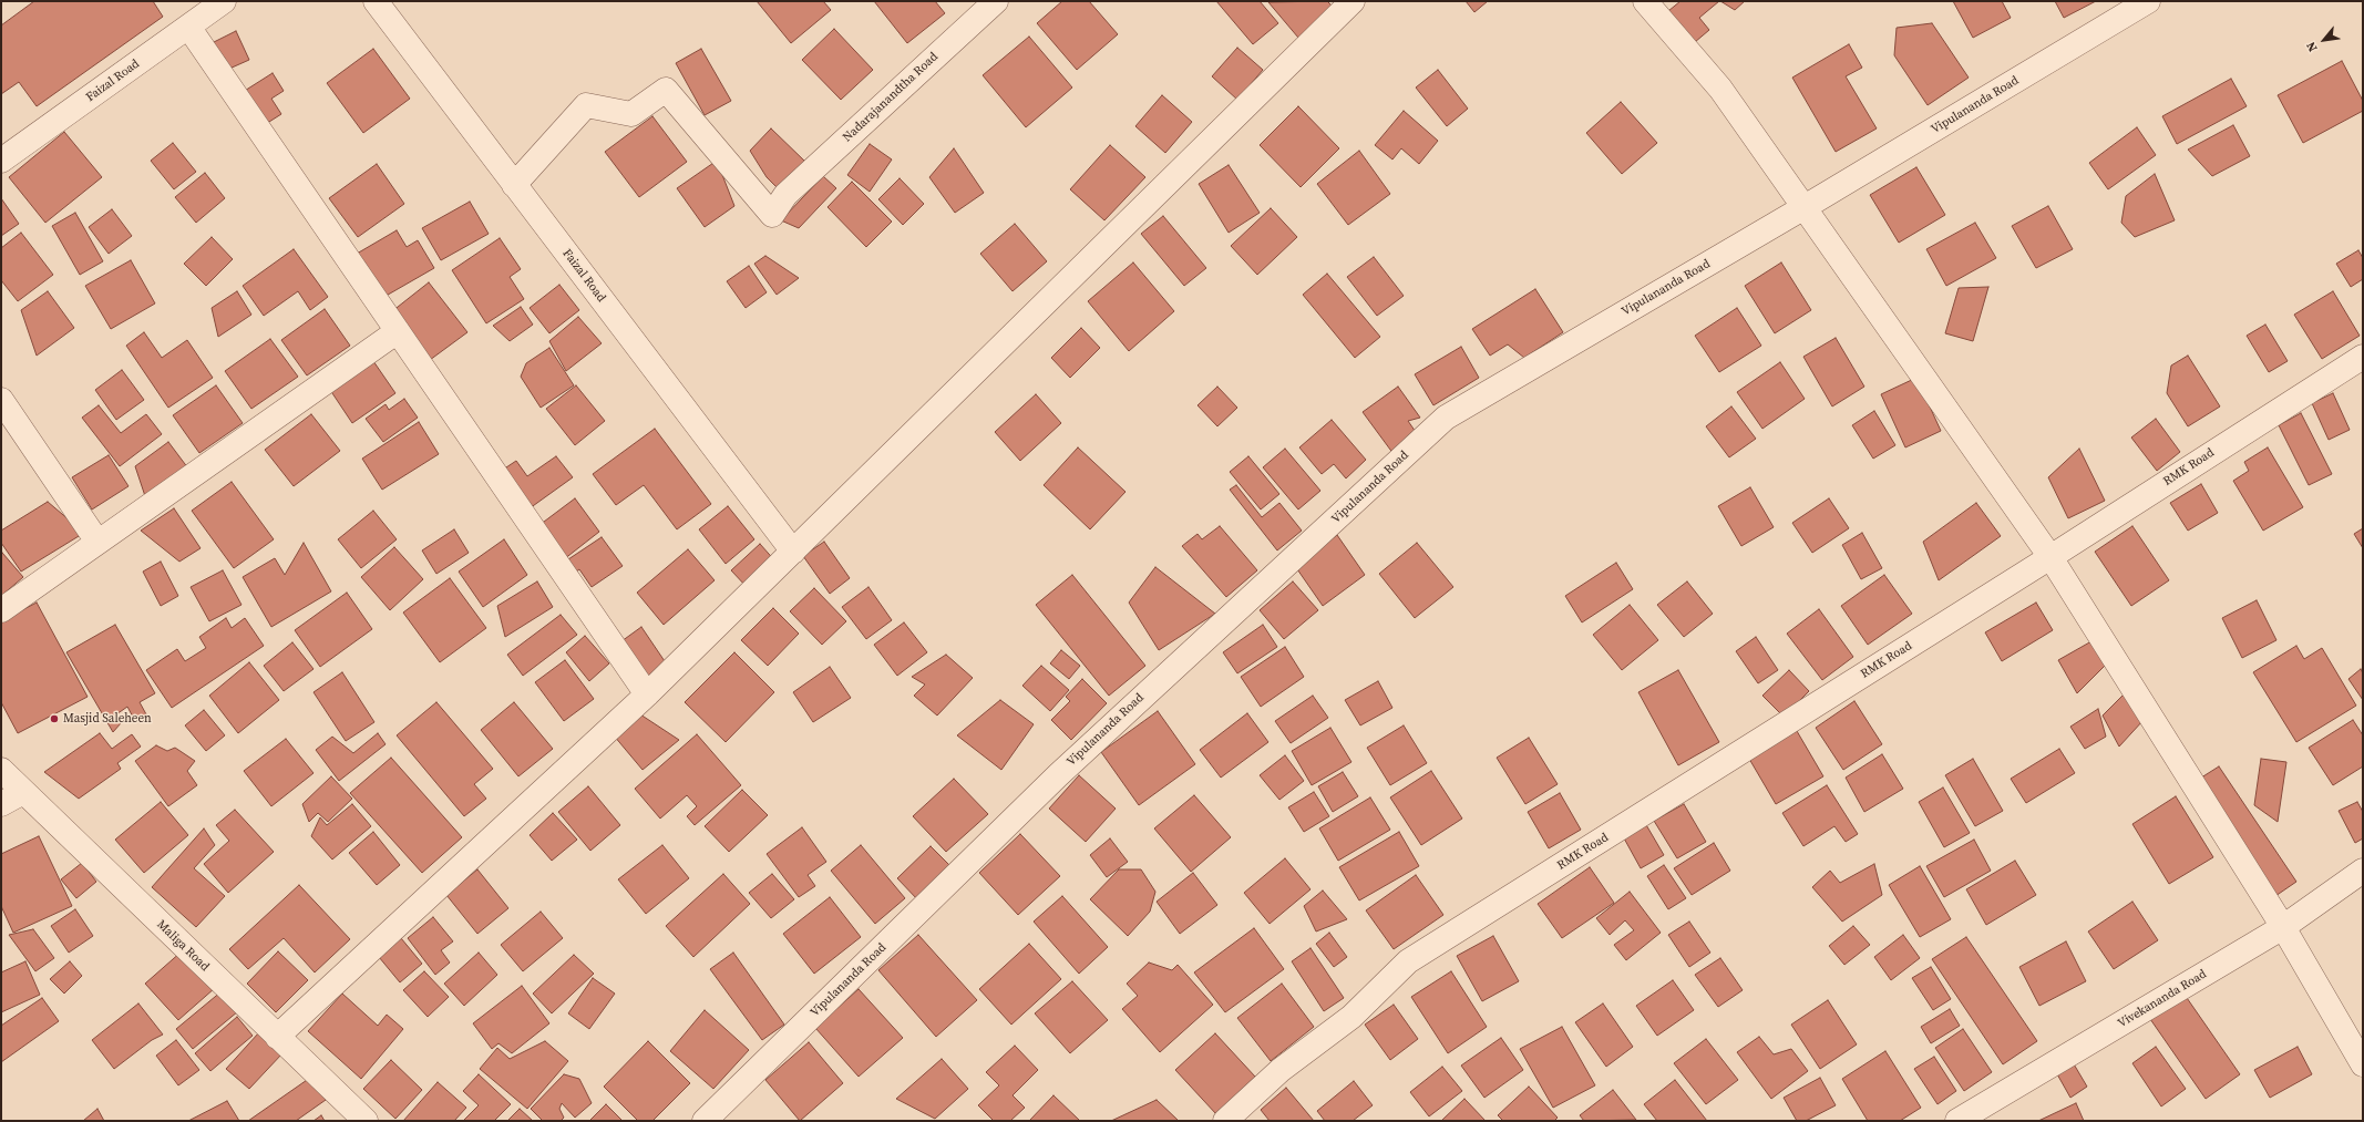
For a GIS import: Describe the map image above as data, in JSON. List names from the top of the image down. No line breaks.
{"streets":{"street":["Faizal Road","Nadarajanandtha Road","Vipulananda Road","RMK Road","Maliga Road","Vivekananda Road"]},"crossings":[["Faizal Road","Nadarajanandtha Road"]],"places":["Masjid Saleheen"],"north":"bottom left"}
